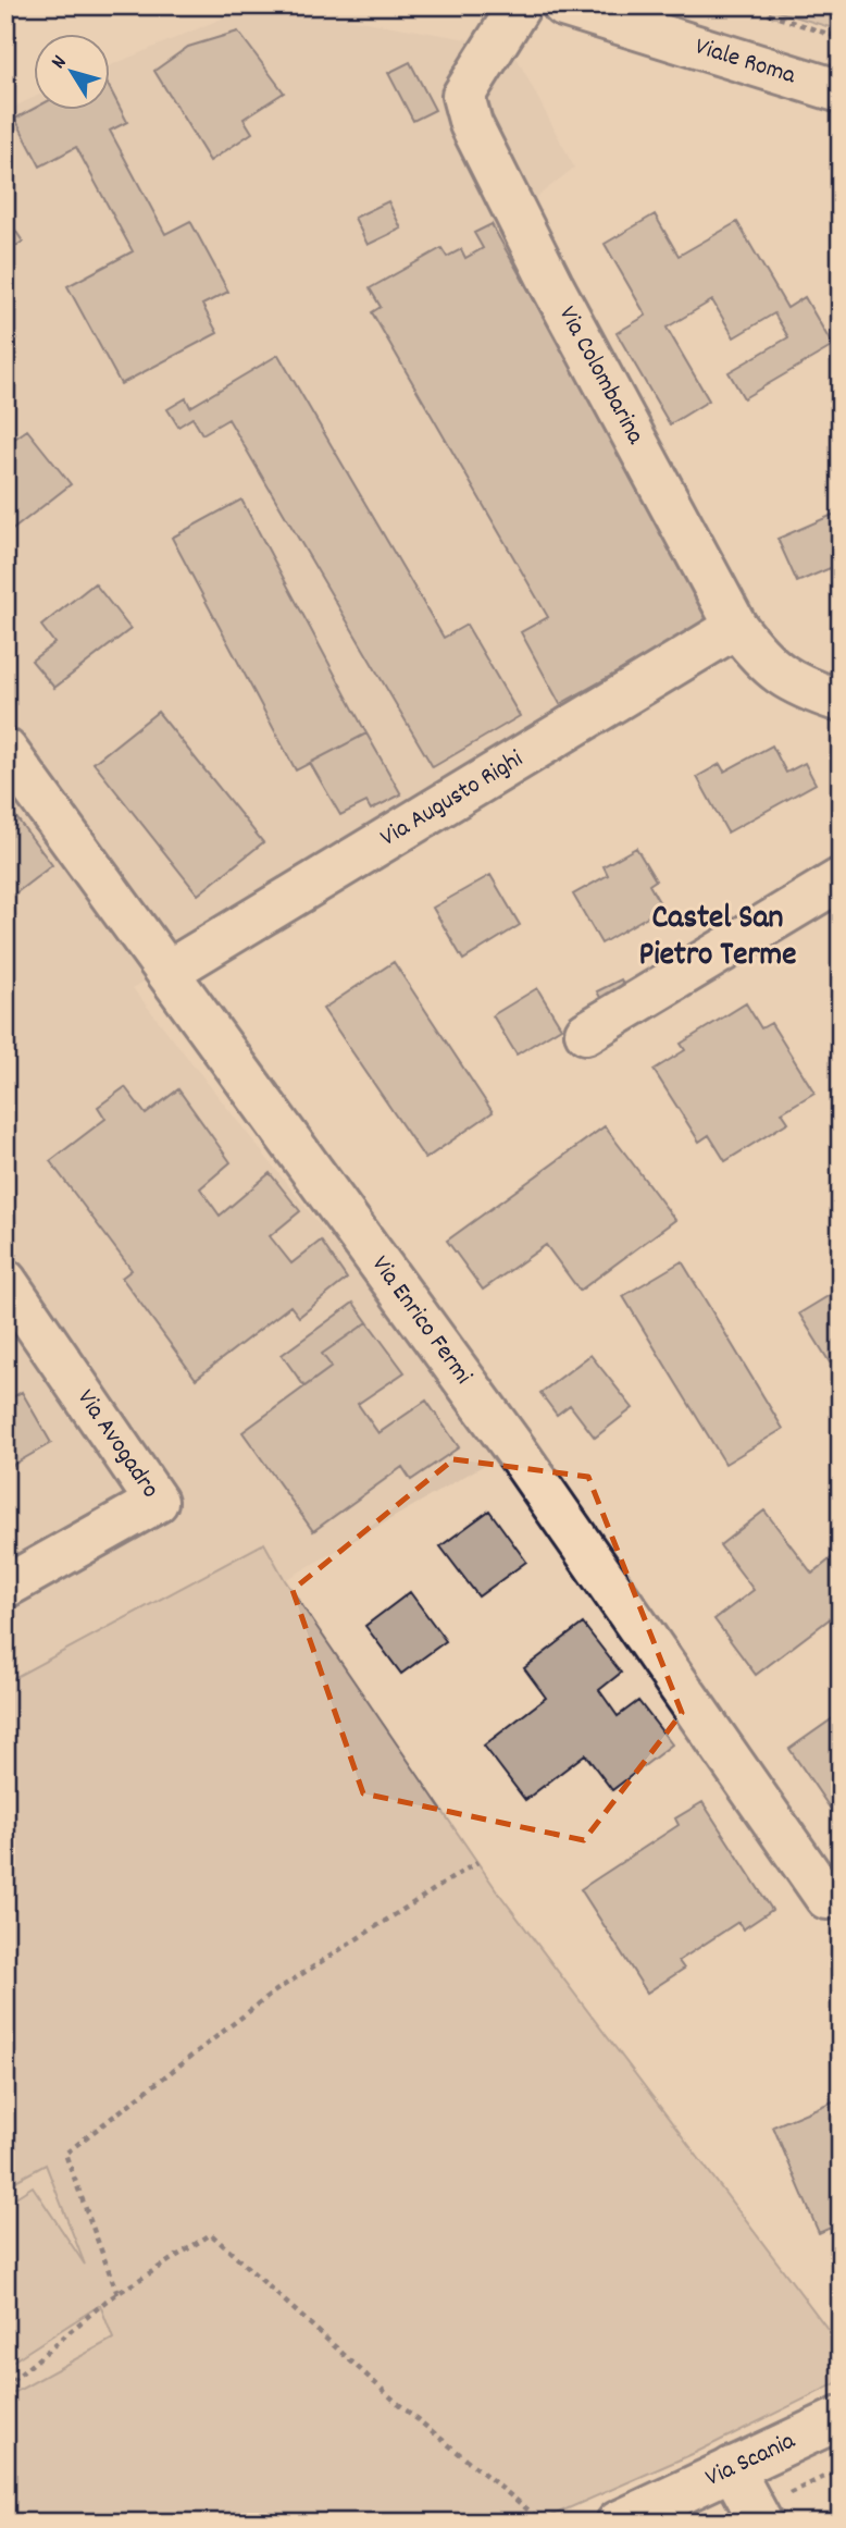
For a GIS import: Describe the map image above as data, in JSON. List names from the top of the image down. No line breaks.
{"streets":{"street":["Viale Roma","Via Colombarina","Via Augusto Righi","Via Enrico Fermi","Via Avogadro","Via Scania"]},"crossings":[["Via Colombarina","Via Augusto Righi"],["Via Augusto Righi","Via Enrico Fermi"]],"districts":["Castel San Pietro Terme"],"north":"top left"}
